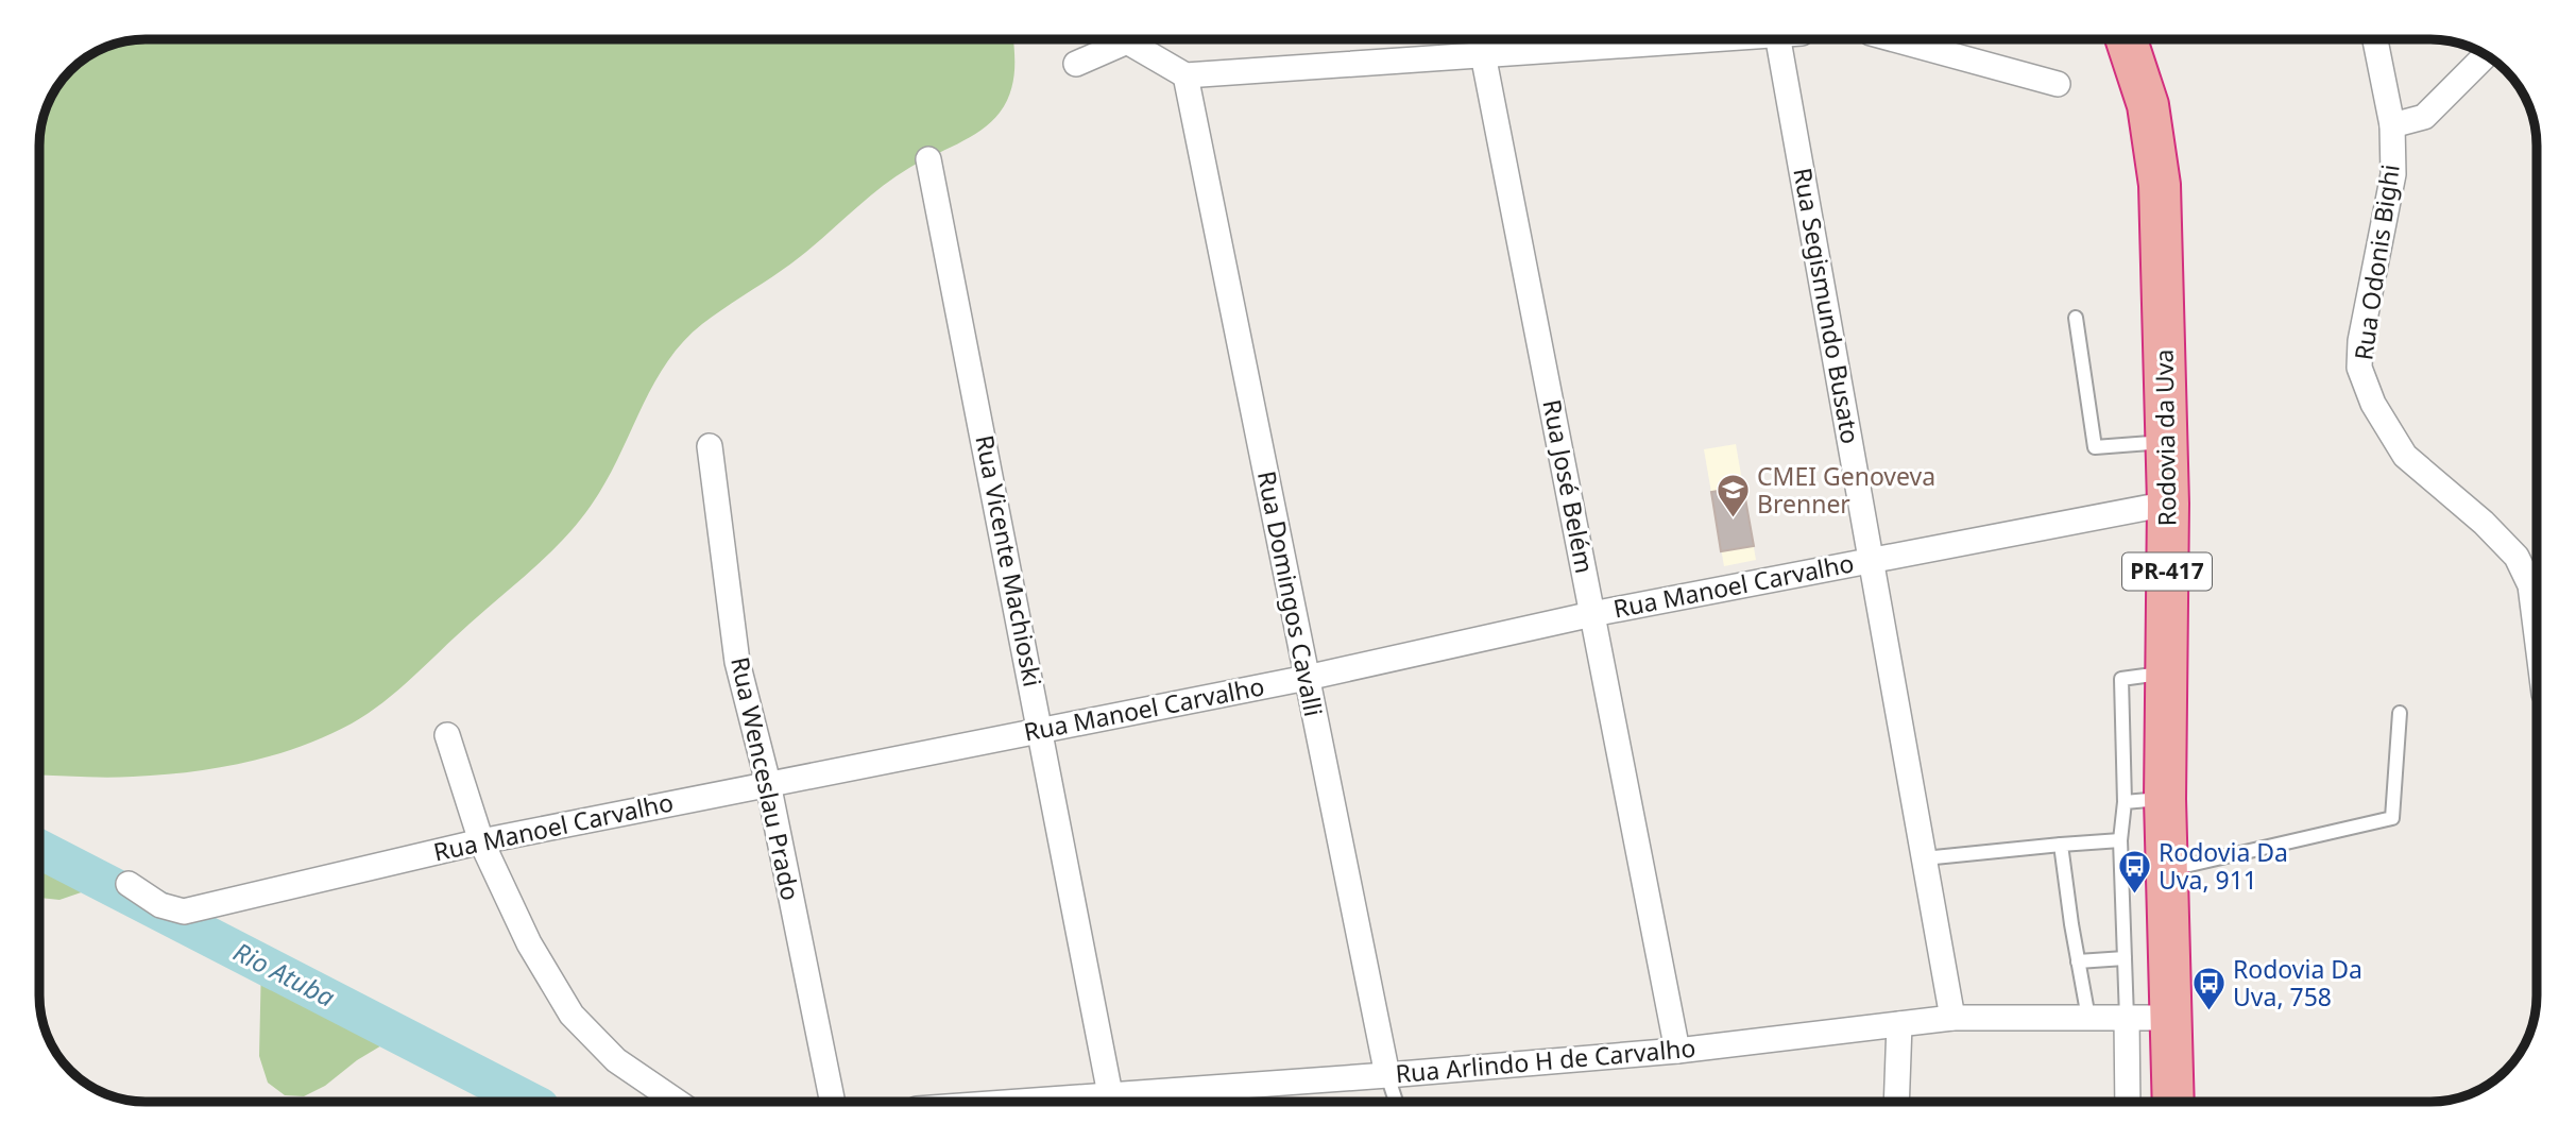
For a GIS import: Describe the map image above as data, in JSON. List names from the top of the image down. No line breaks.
{"streets":{"highway":["Rodovia da Uva","PR-417"],"street":["Rua Odonis Bighi","Rua Segismundo Busato","Rua José Belém","Rua Vicente Machioski","Rua Manoel Carvalho","Rua Domingos Cavalli","Rua Wenceslau Prado","Rua Arlindo H de Carvalho"]},"crossings":[["Rua Segismundo Busato","Rua Manoel Carvalho"],["Rua Segismundo Busato","Rua Arlindo H de Carvalho"],["Rodovia da Uva","Rua Manoel Carvalho"],["Rodovia da Uva","Rua Arlindo H de Carvalho"],["Rua José Belém","Rua Manoel Carvalho"],["Rua José Belém","Rua Arlindo H de Carvalho"],["Rua Vicente Machioski","Rua Manoel Carvalho"],["Rua Vicente Machioski","Rua Arlindo H de Carvalho"],["Rua Manoel Carvalho","Rua Domingos Cavalli"],["Rua Manoel Carvalho","Rua Wenceslau Prado"],["Rua Domingos Cavalli","Rua Arlindo H de Carvalho"]],"water":["Rio Atuba"],"places":{"school or university":["CMEI Genoveva Brenner"],"bus stop":["Rodovia Da Uva, 911","Rodovia Da Uva, 758"]}}
